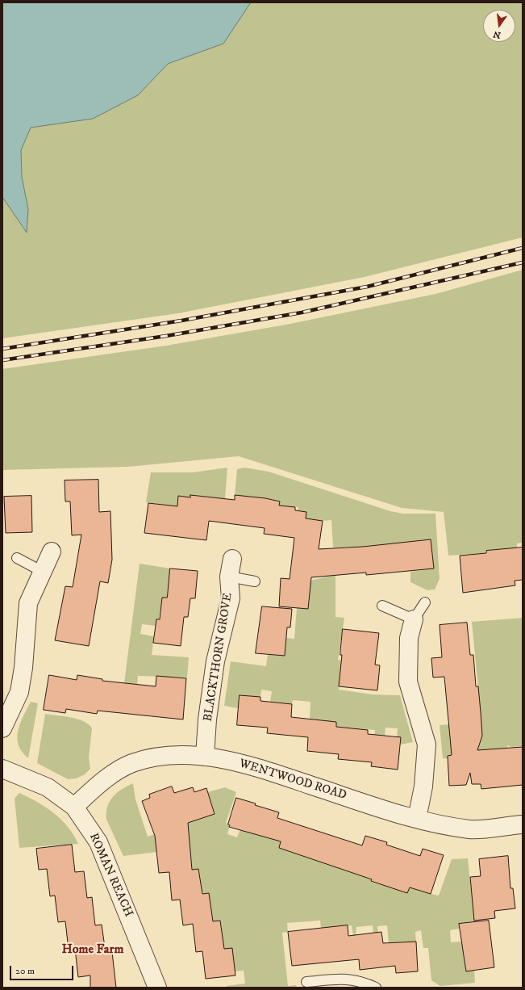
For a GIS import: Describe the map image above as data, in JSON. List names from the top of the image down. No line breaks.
{"streets":{"street":["BLACKTHORN GROVE","WENTWOOD ROAD","ROMAN REACH"]},"crossings":[["BLACKTHORN GROVE","WENTWOOD ROAD"],["WENTWOOD ROAD","ROMAN REACH"]],"districts":["Home Farm"],"scale_bar":"20 m","north":"bottom"}
